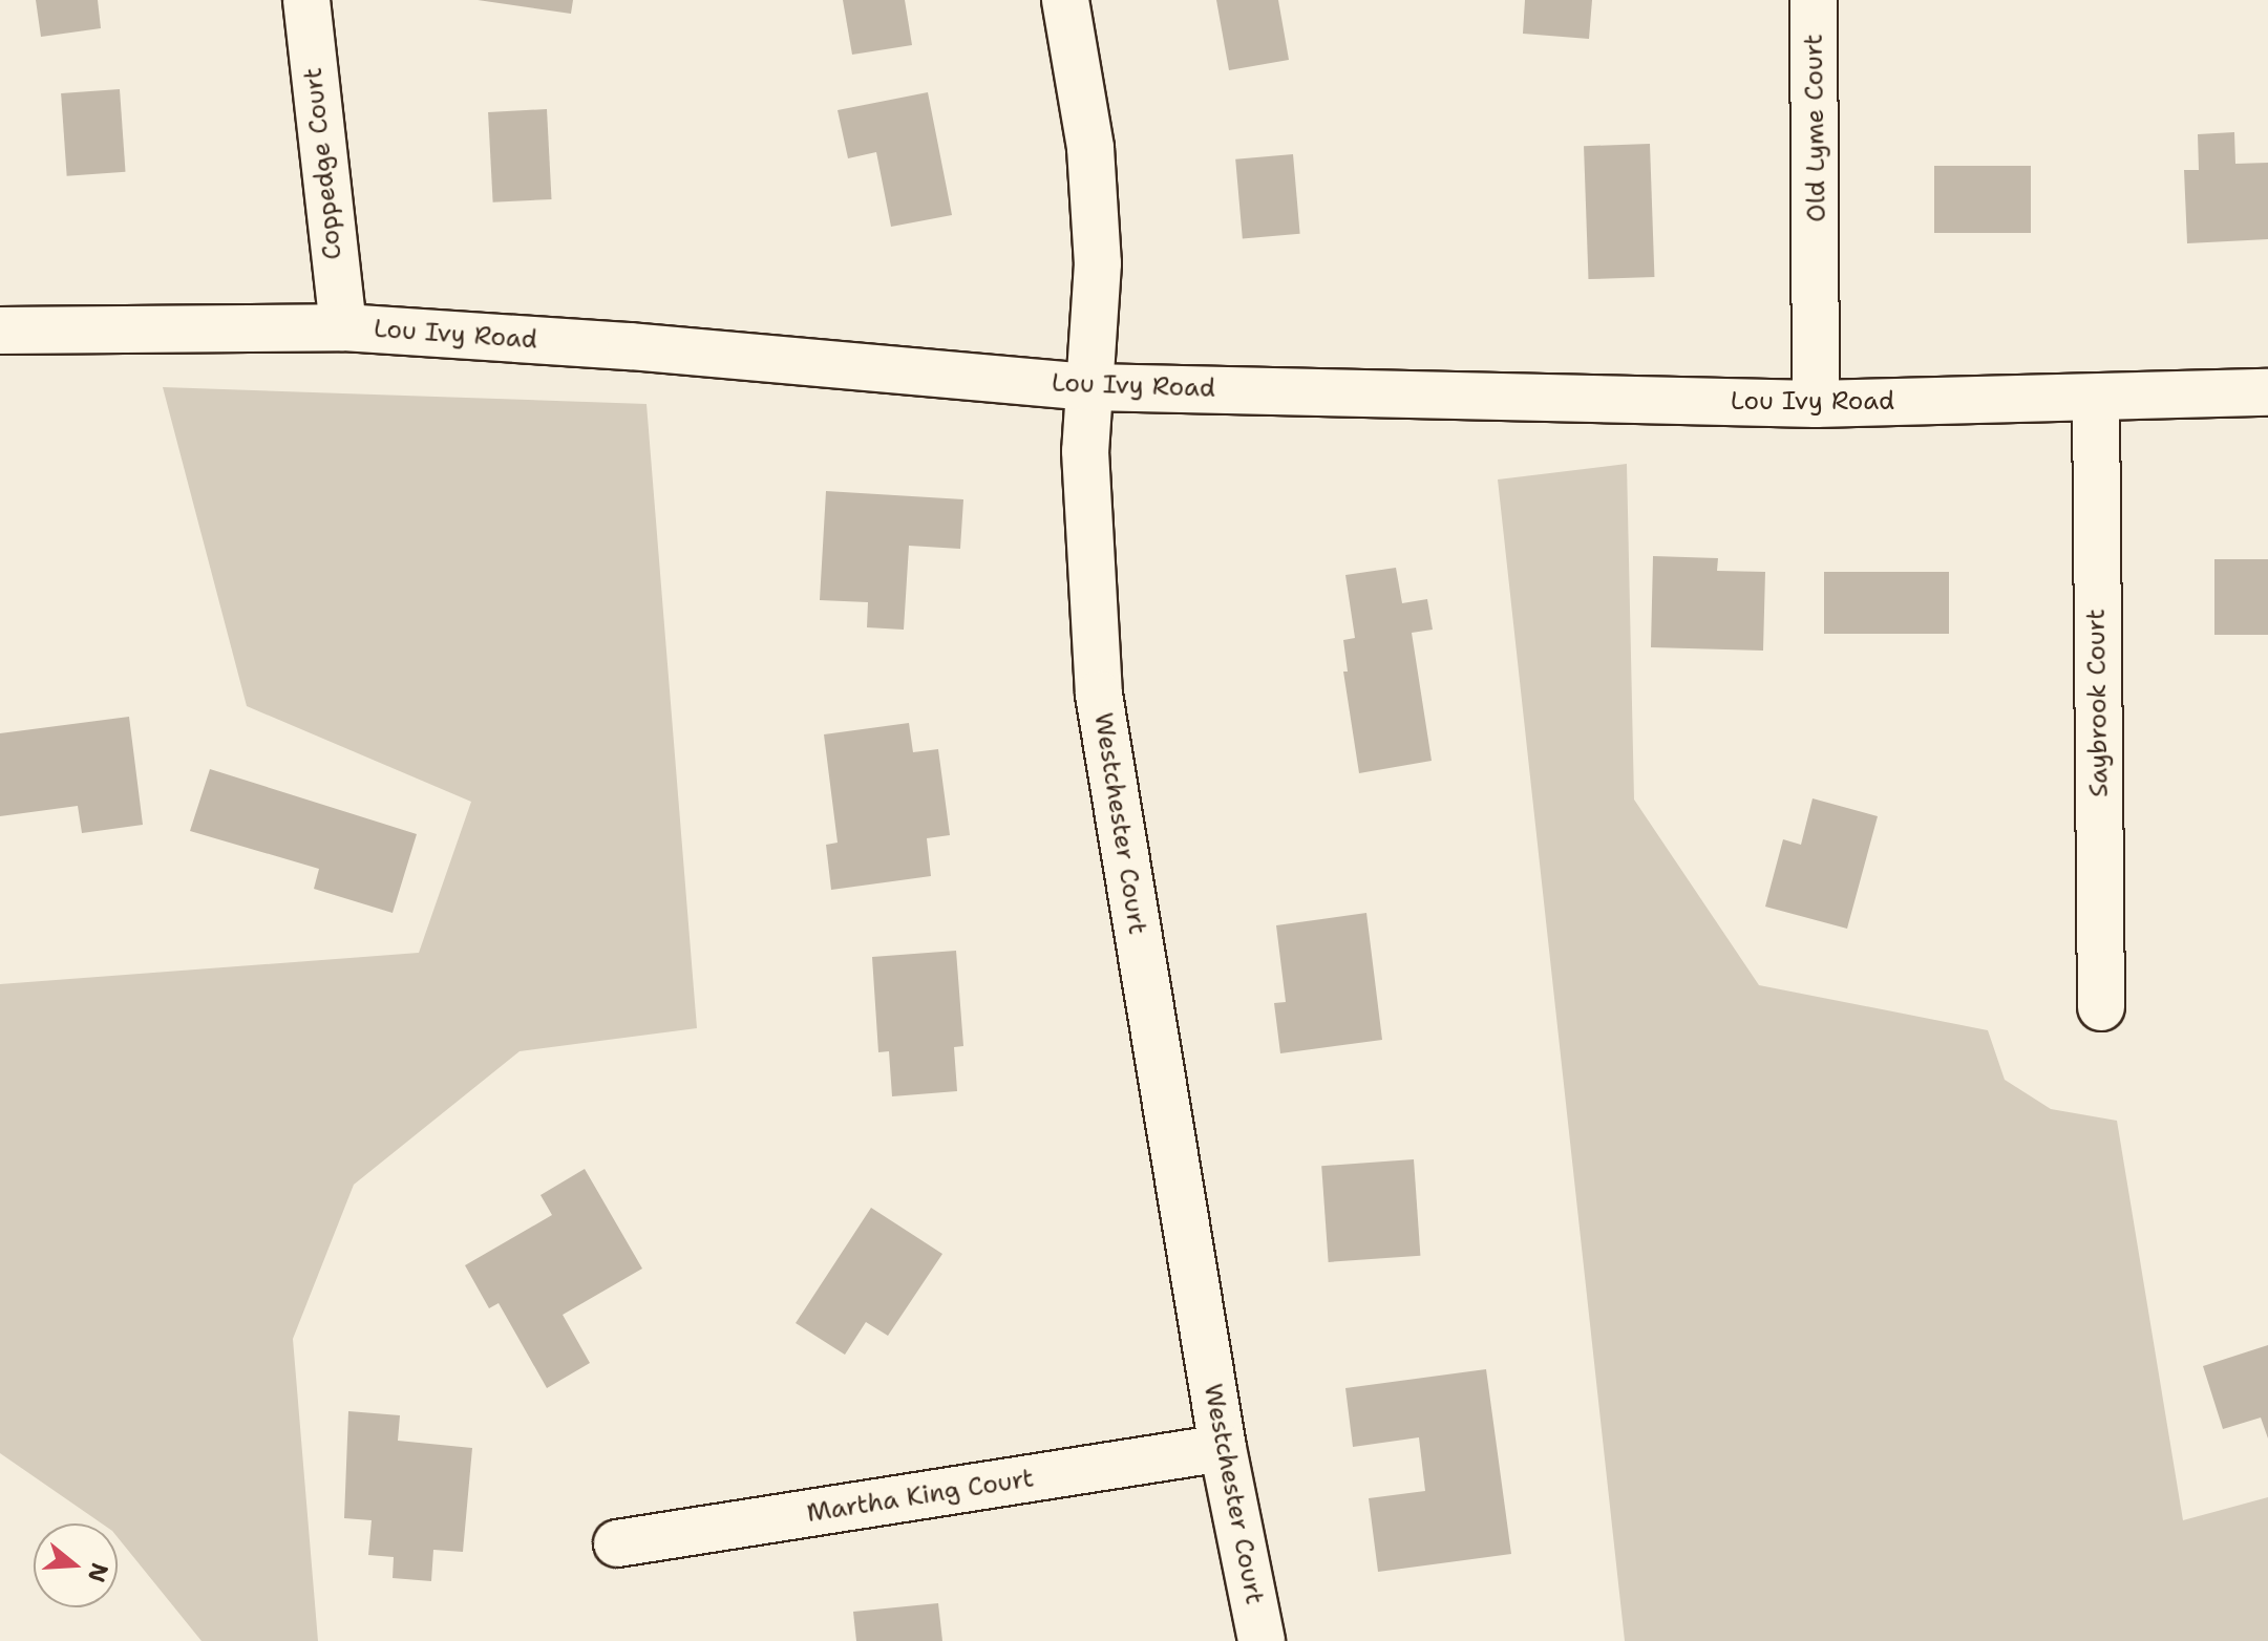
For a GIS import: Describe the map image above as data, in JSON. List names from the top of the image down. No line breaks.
{"streets":{"street":["Old Lyme Court","Coppedge Court","Lou Ivy Road","Saybrook Court","Westchester Court","Martha King Court"]},"crossings":[["Old Lyme Court","Lou Ivy Road"],["Coppedge Court","Lou Ivy Road"],["Lou Ivy Road","Saybrook Court"],["Lou Ivy Road","Westchester Court"],["Westchester Court","Martha King Court"]],"north":"right"}
